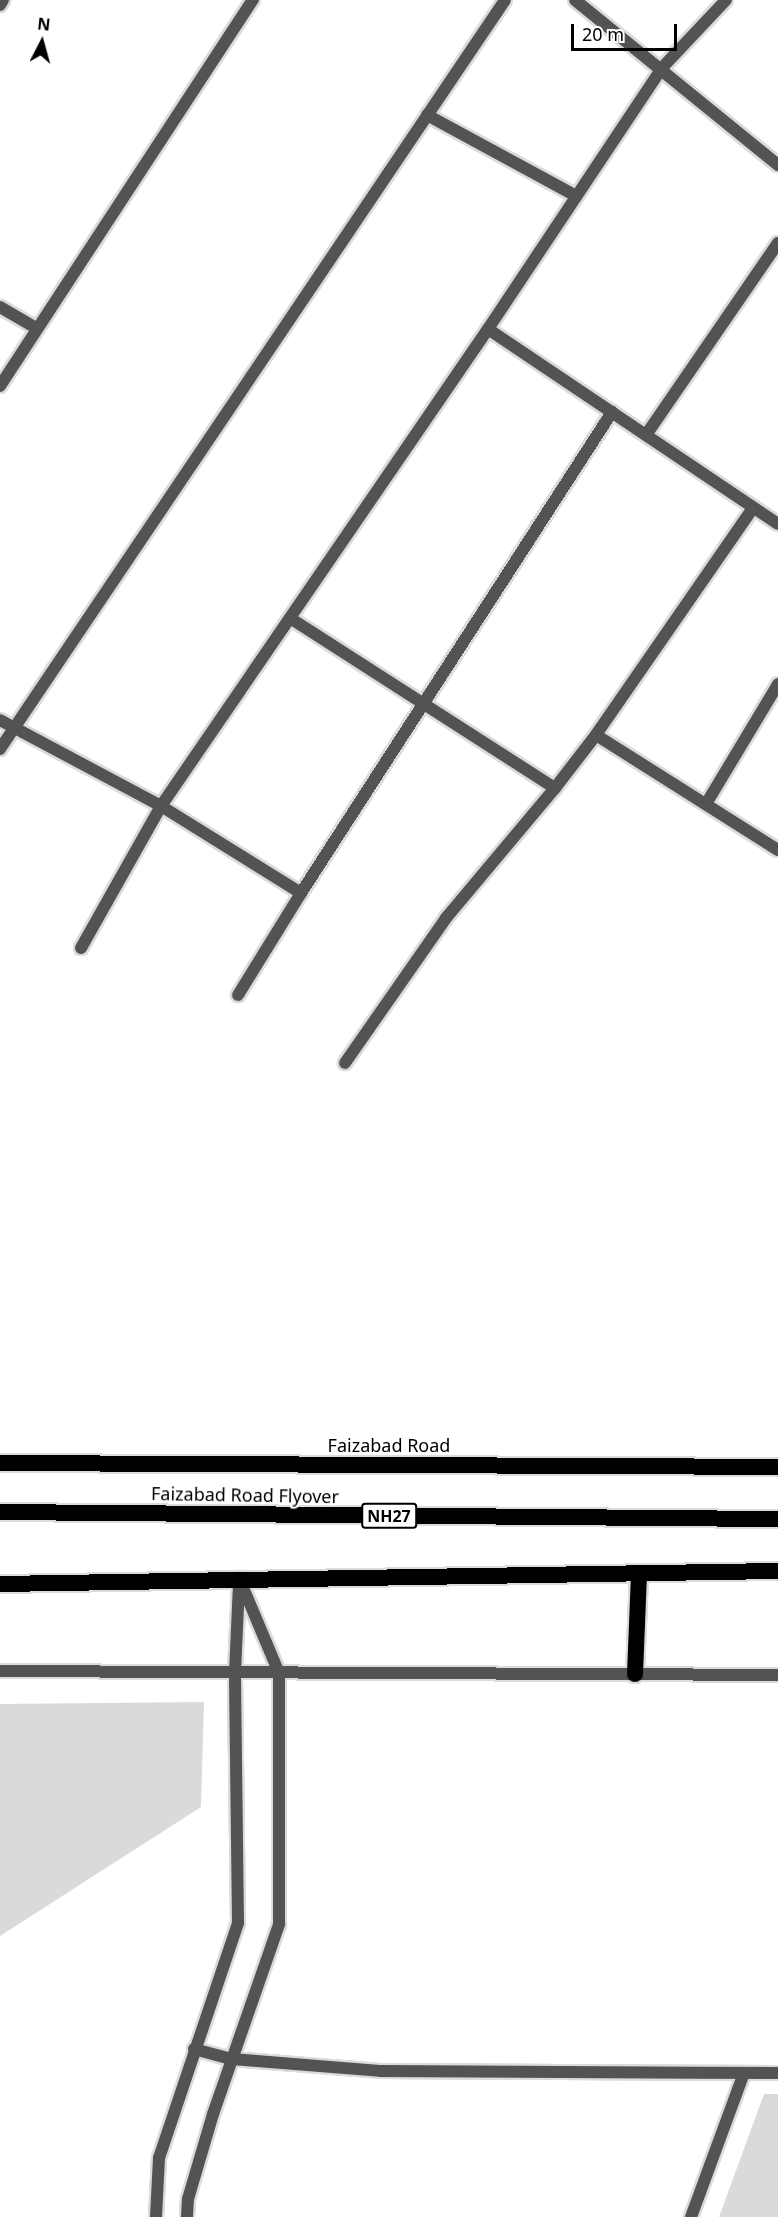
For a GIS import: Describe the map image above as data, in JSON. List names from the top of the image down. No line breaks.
{"streets":{"highway":["Faizabad Road","Faizabad Road Flyover","NH27"]},"scale_bar":"20 m","north":"top"}
